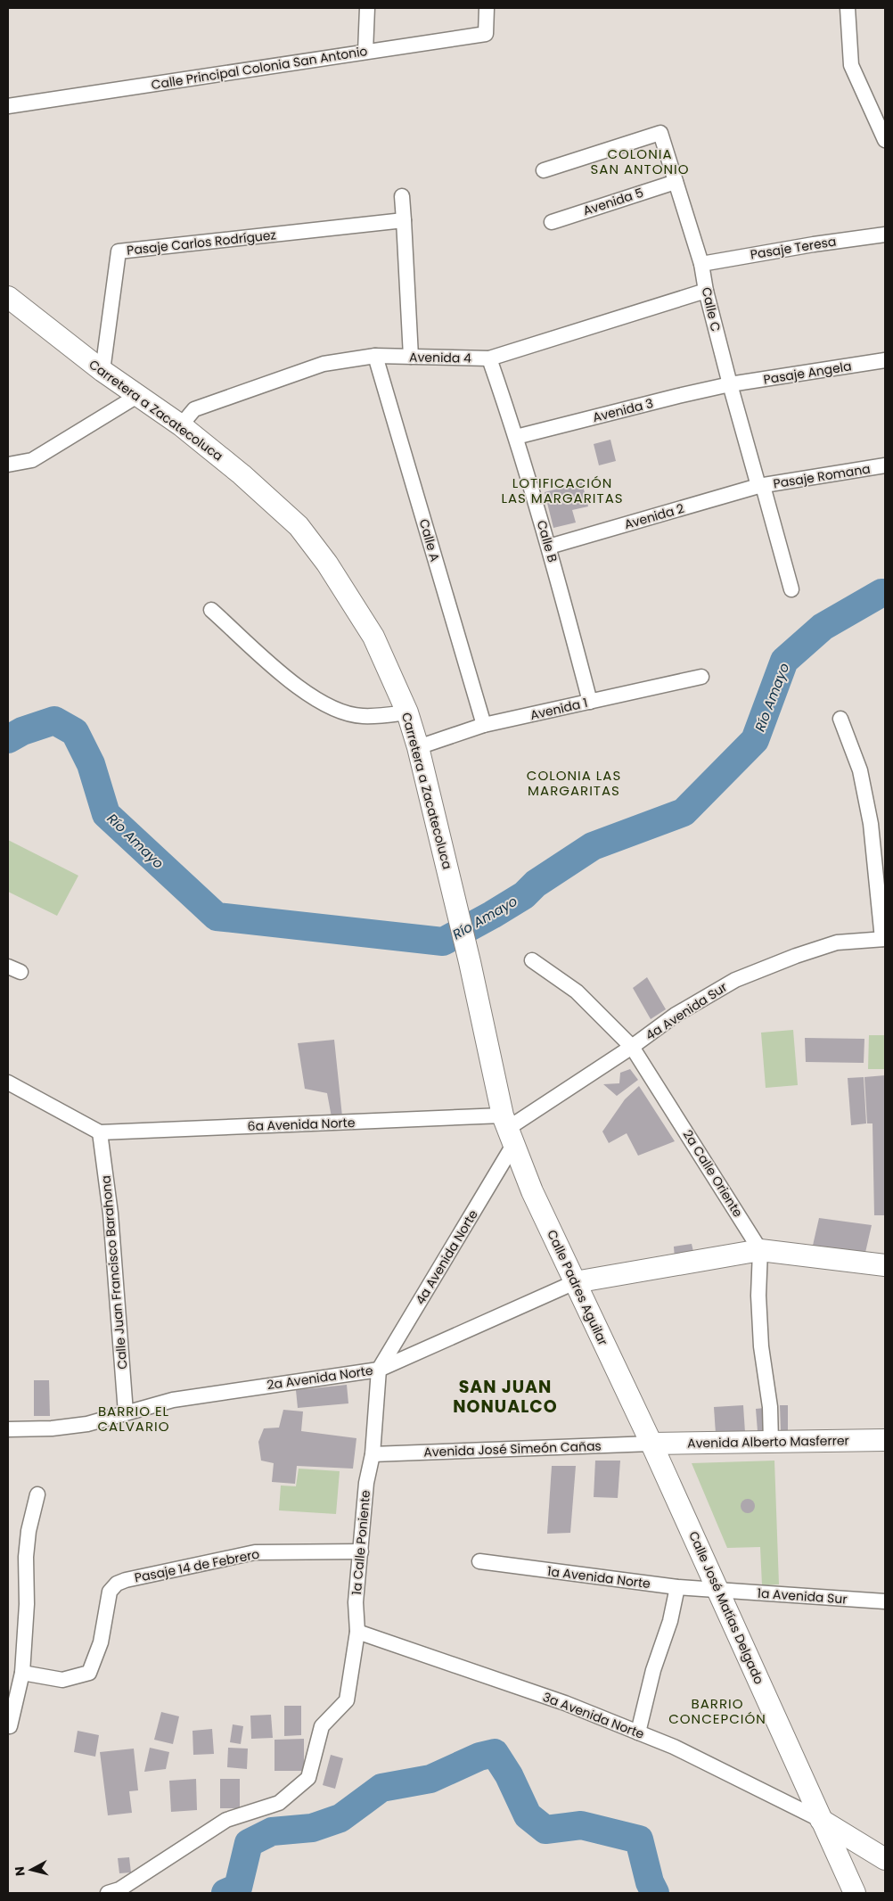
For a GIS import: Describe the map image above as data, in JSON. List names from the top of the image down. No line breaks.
{"streets":{"main road":["Carretera a Zacatecoluca","Calle Padres Aguilar","Avenida Alberto Masferrer","Calle José Matías Delgado"],"street":["Calle Principal Colonia San Antonio","Avenida 5","Pasaje Carlos Rodríguez","Pasaje Teresa","Calle C","Avenida 4","Pasaje Angela","Avenida 3","Pasaje Romana","Avenida 2","Calle A","Calle B","Avenida 1","4a Avenida Sur","6a Avenida Norte","2a Calle Oriente","4a Avenida Norte","Calle Juan Francisco Barahona","2a Avenida Norte","Avenida José Simeón Cañas","1a Calle Poniente","Pasaje 14 de Febrero","1a Avenida Norte","1a Avenida Sur","3a Avenida Norte"]},"crossings":[["Avenida 5","Calle C"],["Pasaje Carlos Rodríguez","Carretera a Zacatecoluca"],["Pasaje Teresa","Calle C"],["Calle C","Avenida 4"],["Calle C","Pasaje Angela"],["Calle C","Avenida 3"],["Calle C","Pasaje Romana"],["Calle C","Avenida 2"],["Avenida 4","Carretera a Zacatecoluca"],["Avenida 4","Calle A"],["Avenida 4","Calle B"],["Pasaje Angela","Avenida 3"],["Carretera a Zacatecoluca","Avenida 1"],["Carretera a Zacatecoluca","4a Avenida Sur"],["Carretera a Zacatecoluca","6a Avenida Norte"],["Carretera a Zacatecoluca","4a Avenida Norte"],["Carretera a Zacatecoluca","Calle Padres Aguilar"],["Avenida 3","Calle B"],["Pasaje Romana","Avenida 2"],["Avenida 2","Calle B"],["Calle A","Avenida 1"],["Calle B","Avenida 1"],["4a Avenida Sur","6a Avenida Norte"],["4a Avenida Sur","2a Calle Oriente"],["4a Avenida Sur","4a Avenida Norte"],["4a Avenida Sur","Calle Padres Aguilar"],["6a Avenida Norte","4a Avenida Norte"],["6a Avenida Norte","Calle Juan Francisco Barahona"],["6a Avenida Norte","Calle Padres Aguilar"],["4a Avenida Norte","Calle Padres Aguilar"],["4a Avenida Norte","2a Avenida Norte"],["4a Avenida Norte","1a Calle Poniente"],["Calle Juan Francisco Barahona","2a Avenida Norte"],["Calle Padres Aguilar","2a Avenida Norte"],["Calle Padres Aguilar","Avenida Alberto Masferrer"],["Calle Padres Aguilar","Avenida José Simeón Cañas"],["Calle Padres Aguilar","Calle José Matías Delgado"],["2a Avenida Norte","1a Calle Poniente"],["Avenida Alberto Masferrer","Avenida José Simeón Cañas"],["Avenida Alberto Masferrer","Calle José Matías Delgado"],["Avenida José Simeón Cañas","1a Calle Poniente"],["Avenida José Simeón Cañas","Calle José Matías Delgado"],["1a Calle Poniente","Pasaje 14 de Febrero"],["1a Calle Poniente","3a Avenida Norte"],["1a Avenida Norte","1a Avenida Sur"],["1a Avenida Norte","Calle José Matías Delgado"],["1a Avenida Sur","Calle José Matías Delgado"],["Calle José Matías Delgado","3a Avenida Norte"]],"districts":["COLONIA SAN ANTONIO","LOTIFICACIÓN LAS MARGARITAS","COLONIA LAS MARGARITAS","SAN JUAN NONUALCO","BARRIO EL CALVARIO","BARRIO CONCEPCIÓN"],"water":["Río Amayo"],"north":"left"}
